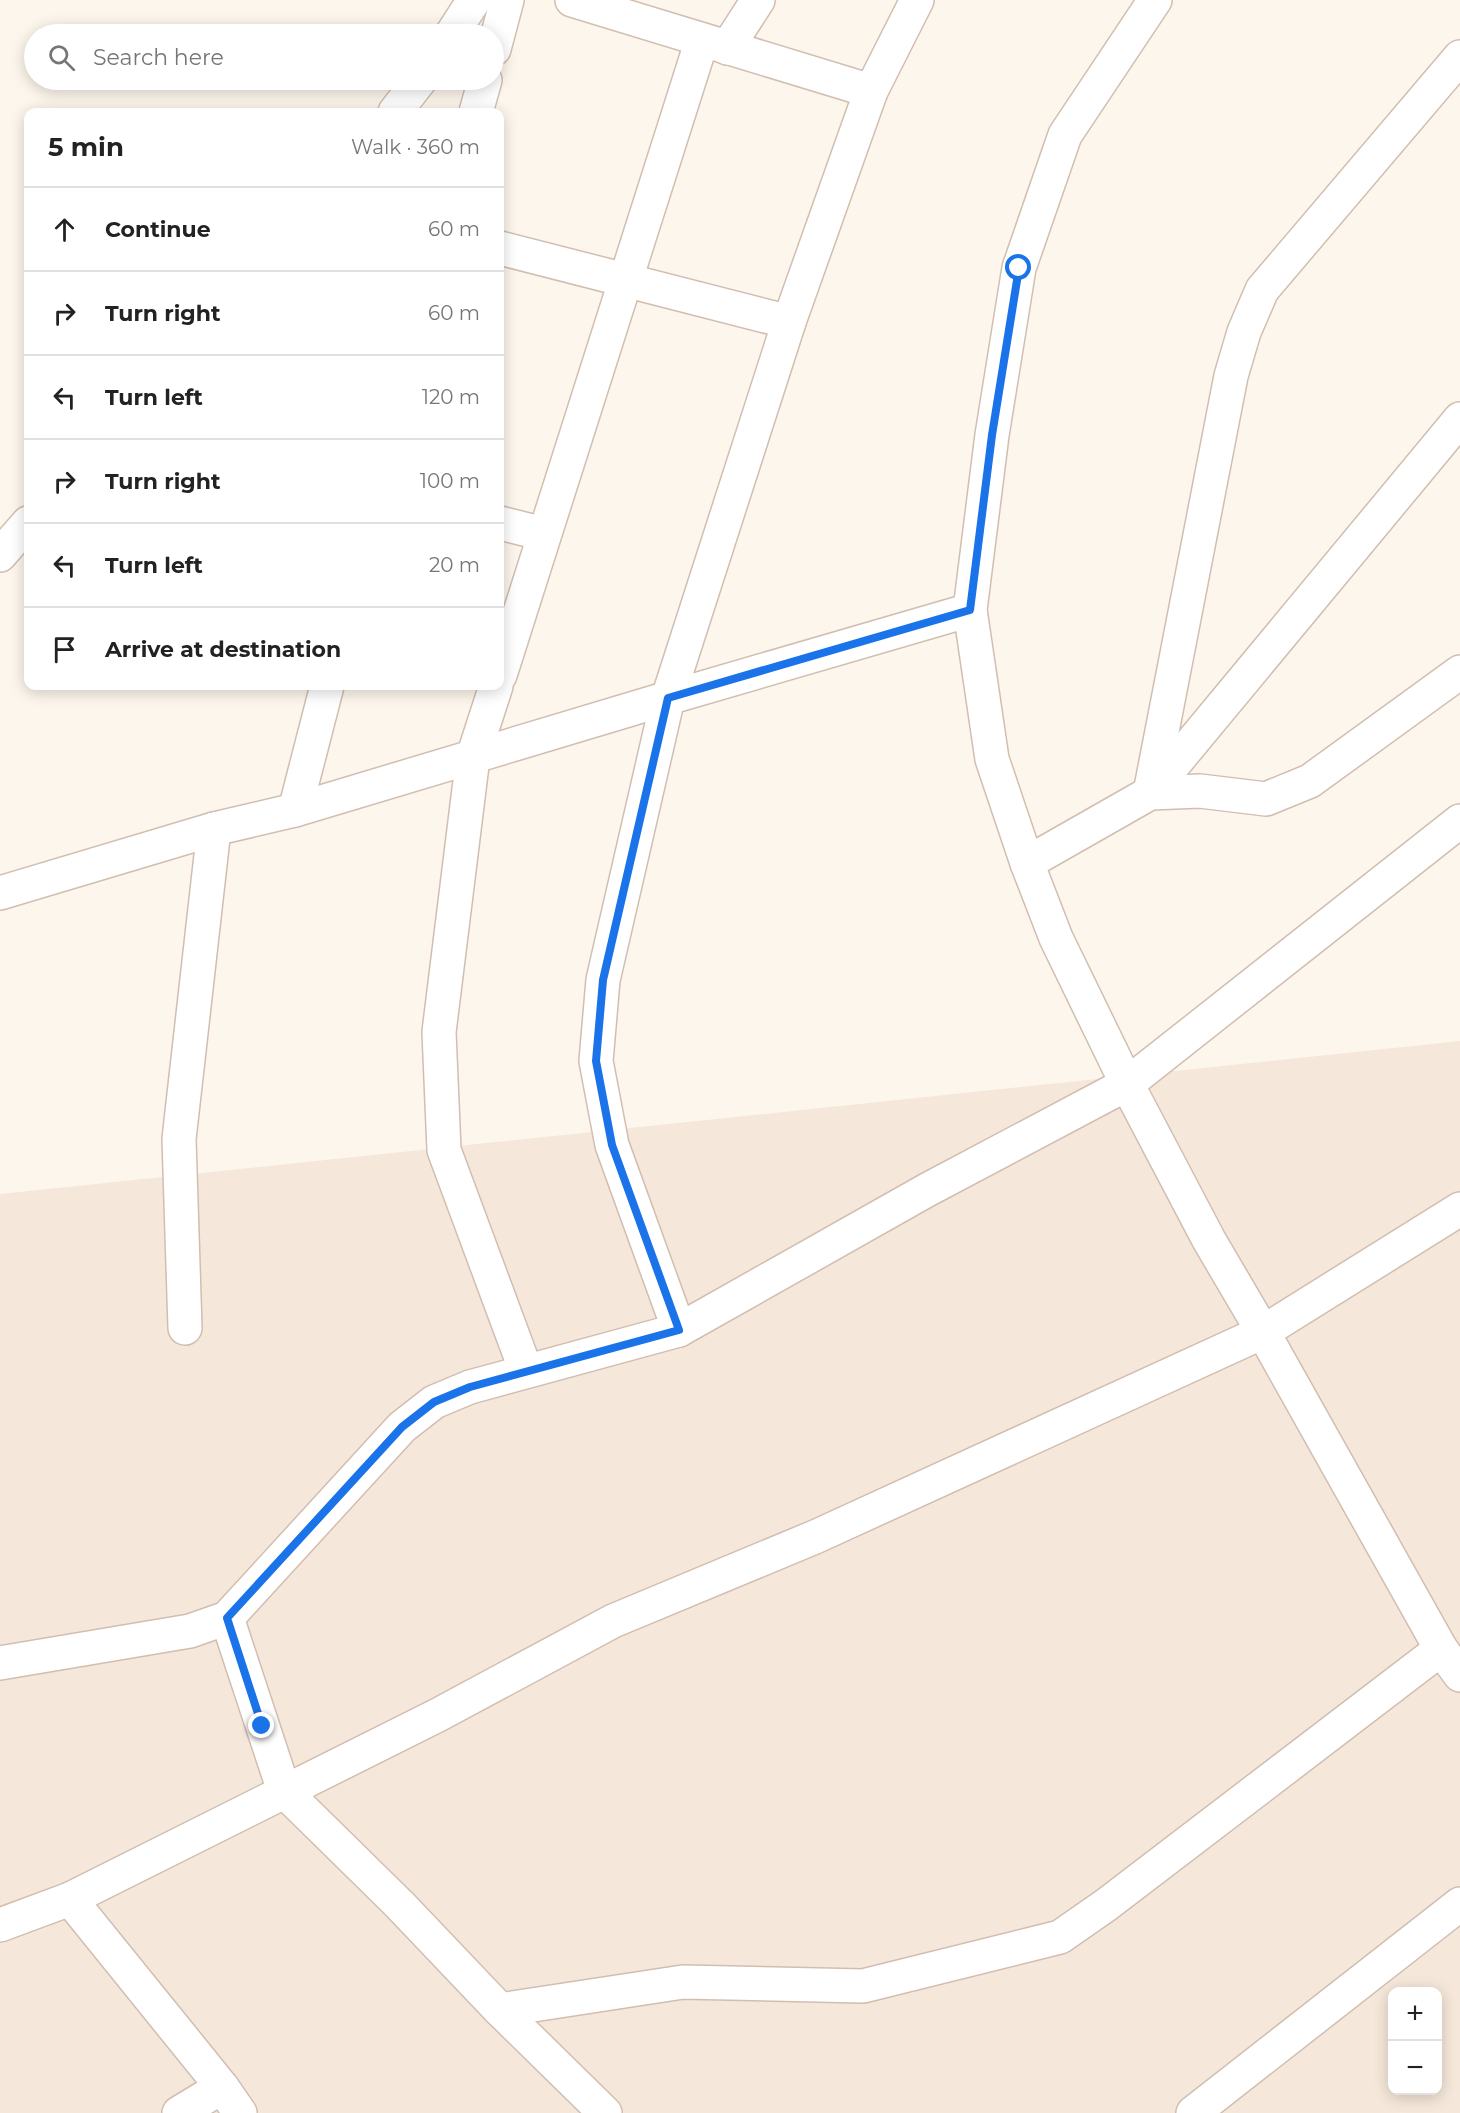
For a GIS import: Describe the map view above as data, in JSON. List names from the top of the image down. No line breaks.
{"page":{"search":"Search here","heading":["5 min","Walk · 360 m"],"list":[["Continue","60 m"],["Turn right","60 m"],["Turn left","120 m"],["Turn right","100 m"],["Turn left","20 m"],"Arrive at destination"],"map_buttons":["+","−"]}}
